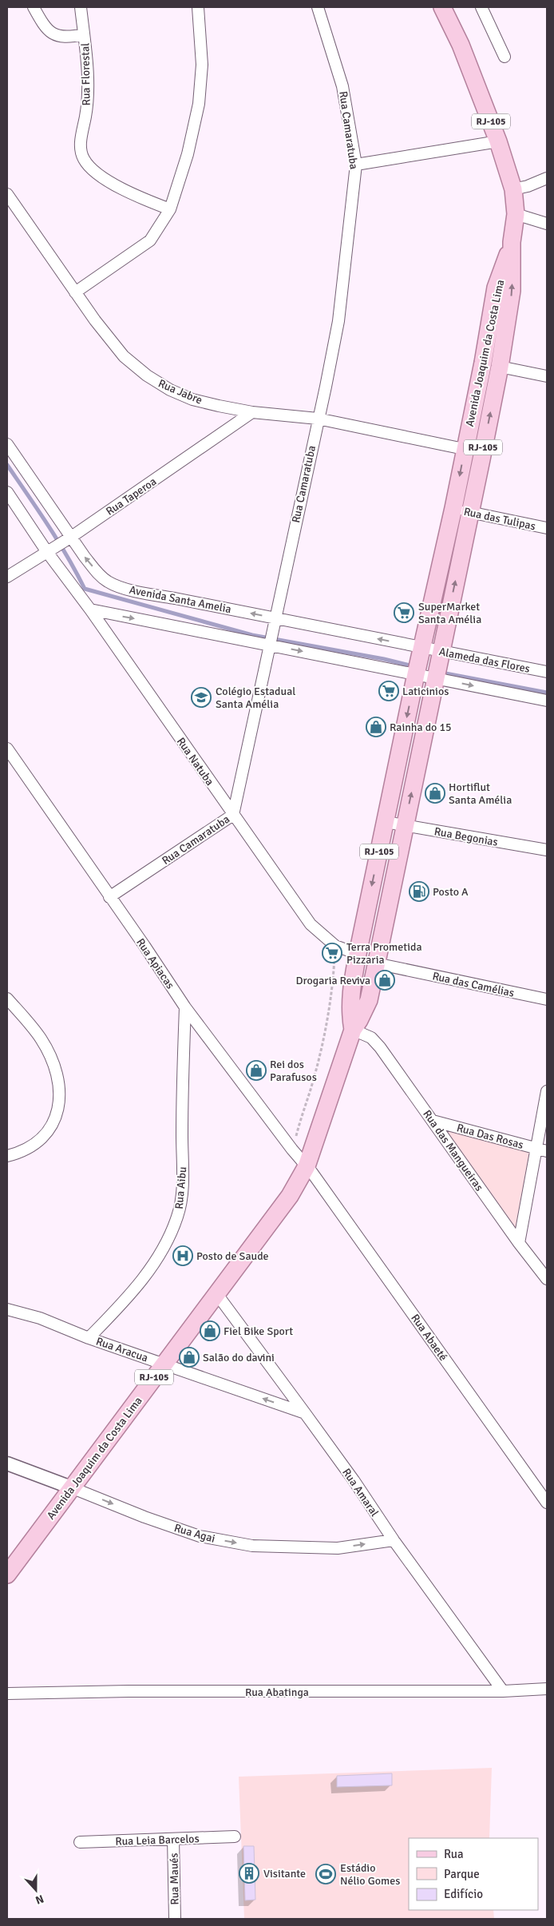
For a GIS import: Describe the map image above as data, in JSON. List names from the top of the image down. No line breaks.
{"streets":{"main road":["RJ-105","Avenida Joaquim da Costa Lima"],"street":["Rua Florestal","Rua Camaratuba","Rua Jabre","Rua Taperoa","Rua das Tulipas","Avenida Santa Amelia","Alameda das Flores","Rua Natuba","Rua Begonias","Rua Apiacas","Rua das Camélias","Rua Das Rosas","Rua das Mangueiras","Rua Aibu","Rua Abaeté","Rua Aracua","Rua Amaral","Rua Agai","Rua Abatinga","Rua Leia Barcelos","Rua Maués"]},"crossings":[["Rua Camaratuba","Rua Jabre"],["Rua Camaratuba","Avenida Santa Amelia"],["Rua Camaratuba","Rua Natuba"],["Rua Camaratuba","Rua Apiacas"],["Avenida Joaquim da Costa Lima","Rua Jabre"],["Avenida Joaquim da Costa Lima","Rua das Tulipas"],["Avenida Joaquim da Costa Lima","Avenida Santa Amelia"],["Avenida Joaquim da Costa Lima","Alameda das Flores"],["Avenida Joaquim da Costa Lima","Rua Natuba"],["Avenida Joaquim da Costa Lima","Rua Begonias"],["Avenida Joaquim da Costa Lima","Rua Apiacas"],["Avenida Joaquim da Costa Lima","Rua das Camélias"],["Avenida Joaquim da Costa Lima","Rua das Mangueiras"],["Avenida Joaquim da Costa Lima","Rua Abaeté"],["Avenida Joaquim da Costa Lima","Rua Aracua"],["Avenida Joaquim da Costa Lima","Rua Amaral"],["Avenida Joaquim da Costa Lima","Rua Agai"],["Rua Jabre","Rua Taperoa"],["Rua Taperoa","Avenida Santa Amelia"],["Rua Taperoa","Rua Natuba"],["Avenida Santa Amelia","Alameda das Flores"],["Rua Apiacas","Rua Aibu"],["Rua Apiacas","Rua Abaeté"],["Rua Das Rosas","Rua das Mangueiras"],["Rua Aibu","Rua Aracua"],["Rua Aracua","Rua Amaral"],["Rua Amaral","Rua Agai"],["Rua Amaral","Rua Abatinga"],["Rua Leia Barcelos","Rua Maués"]],"one_way":["Rua Aracua","Rua Agai"],"places":{"supermarket":["SuperMarket Santa Amélia","Laticinios","Terra Prometida Pizzaria"],"school or university":["Colégio Estadual Santa Amélia"],"shop":["Rainha do 15","Hortiflut Santa Amélia","Drogaria Reviva","Rei dos Parafusos","Fiel Bike Sport","Salão do davini"],"fuel station":["Posto A"],"hospital":["Posto de Saude"],"building":["Visitante"],"sports":["Estádio Nélio Gomes"]},"legend":["Rua","Parque","Edifício"],"north":"bottom"}
